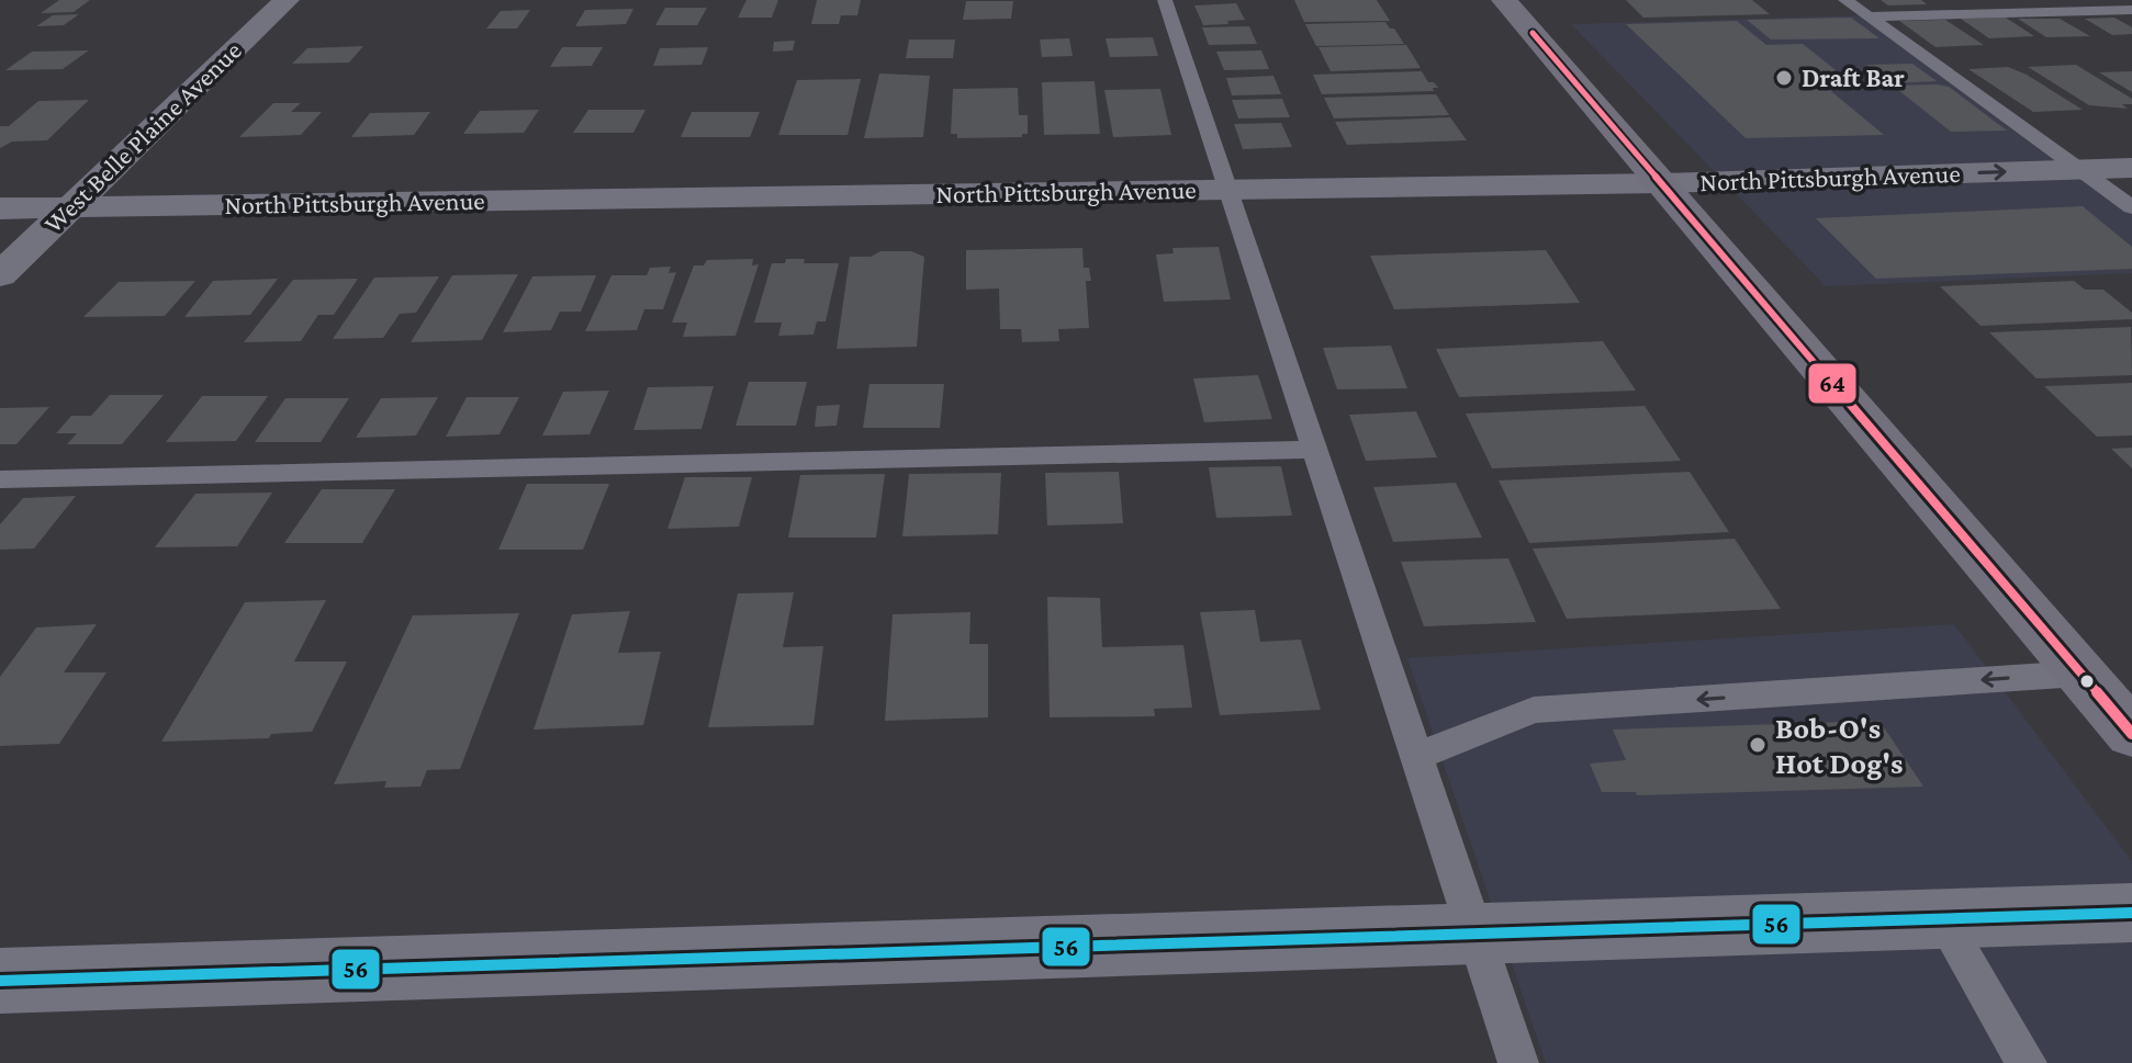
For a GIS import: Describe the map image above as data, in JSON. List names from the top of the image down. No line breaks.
{"streets":{"street":["West Belle Plaine Avenue","North Pittsburgh Avenue"]},"crossings":[["West Belle Plaine Avenue","North Pittsburgh Avenue"]],"places":["Draft Bar","Bob-O's Hot Dog's"],"lines":["transit line 64","transit line 56"]}
